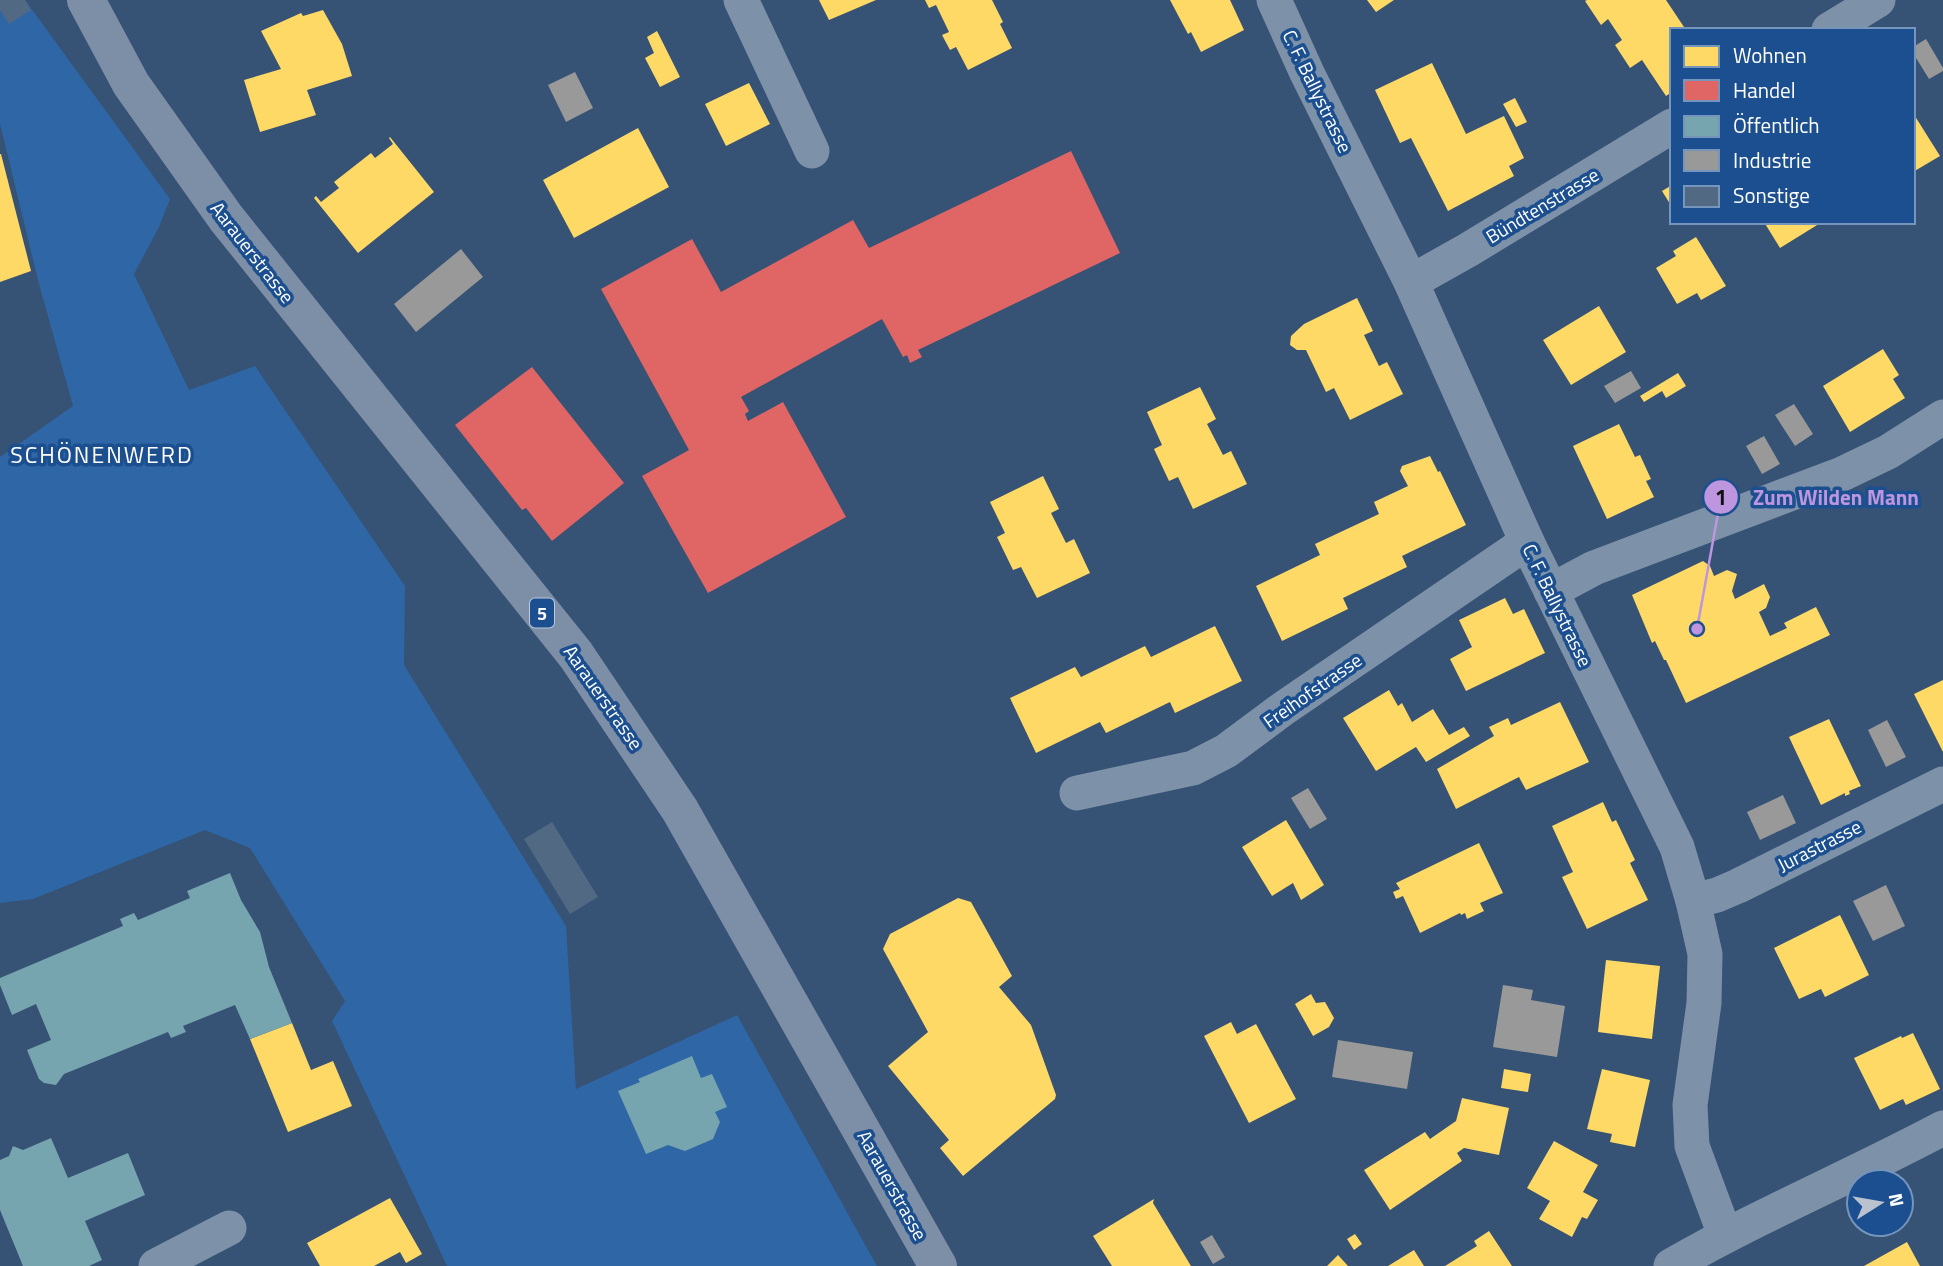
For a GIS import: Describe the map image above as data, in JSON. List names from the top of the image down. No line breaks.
{"streets":{"main road":["Aarauerstrasse","5"],"street":["C. F. Ballystrasse","Bündtenstrasse","Freihofstrasse","Jurastrasse"]},"crossings":[["C. F. Ballystrasse","Bündtenstrasse"],["C. F. Ballystrasse","Freihofstrasse"],["C. F. Ballystrasse","Jurastrasse"]],"districts":["SCHÖNENWERD"],"places":["Zum Wilden Mann"],"legend":["Wohnen","Handel","Öffentlich","Industrie","Sonstige"],"north":"right"}
